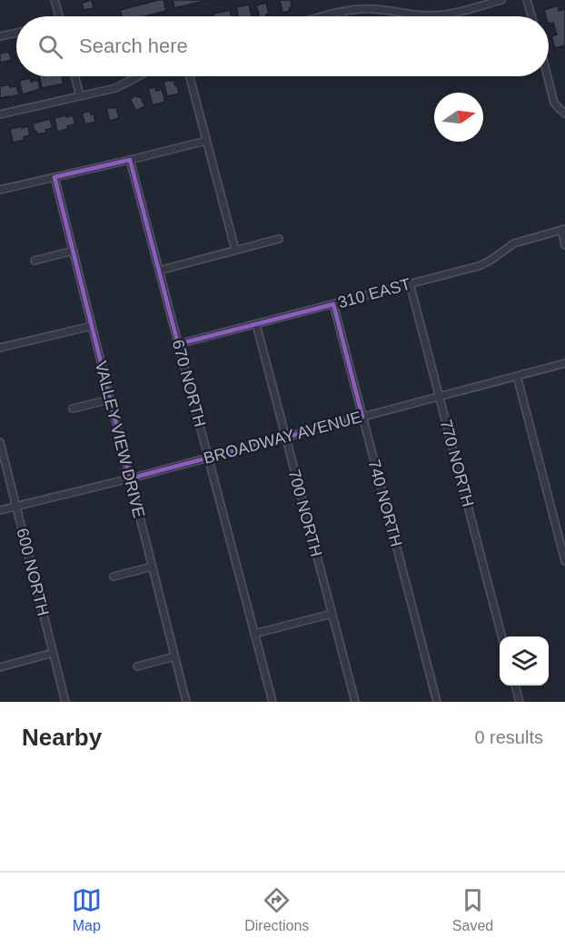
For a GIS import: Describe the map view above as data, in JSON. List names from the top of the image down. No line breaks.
{"streets":{"street":["310 EAST","670 NORTH","BROADWAY AVENUE","VALLEY VIEW DRIVE","770 NORTH","740 NORTH","700 NORTH","600 NORTH"]},"crossings":[["310 EAST","670 NORTH"],["310 EAST","770 NORTH"],["310 EAST","740 NORTH"],["310 EAST","700 NORTH"],["670 NORTH","BROADWAY AVENUE"],["BROADWAY AVENUE","VALLEY VIEW DRIVE"],["BROADWAY AVENUE","770 NORTH"],["BROADWAY AVENUE","740 NORTH"],["BROADWAY AVENUE","700 NORTH"],["BROADWAY AVENUE","600 NORTH"]],"north":"right","page":{"search":"Search here","heading":["Nearby","0 results"],"nav":["Map","Directions","Saved"]}}
